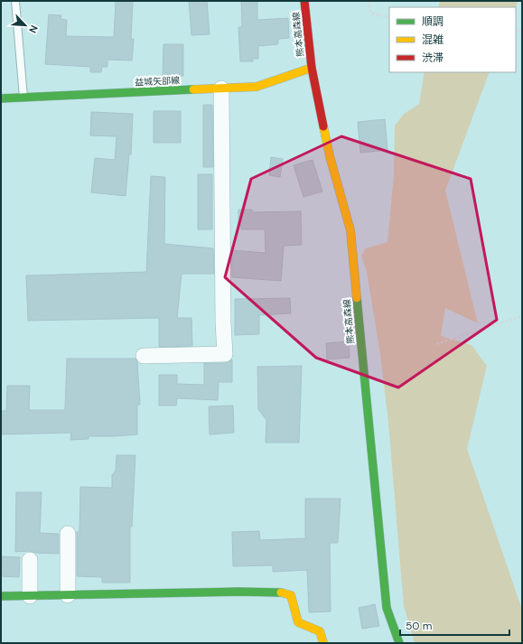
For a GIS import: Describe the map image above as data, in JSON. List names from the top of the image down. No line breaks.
{"streets":{"main road":["熊本高森線","益城矢部線"]},"crossings":[["熊本高森線","益城矢部線"]],"legend":["順調","混雑","渋滞"],"scale_bar":"50 m","north":"bottom right"}
